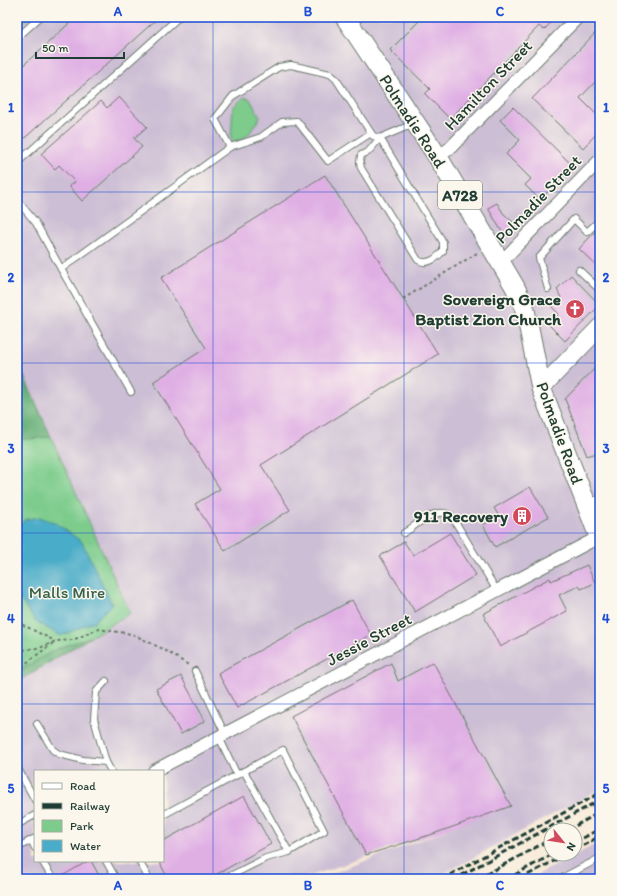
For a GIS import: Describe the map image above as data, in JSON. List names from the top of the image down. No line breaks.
{"streets":{"main road":["Polmadie Road","A728"],"street":["Hamilton Street","Polmadie Street","Jessie Street"]},"crossings":[["Hamilton Street","Polmadie Road"],["Polmadie Road","Polmadie Street"],["Polmadie Road","Jessie Street"]],"parks":["Malls Mire"],"places":{"church":["Sovereign Grace Baptist Zion Church"],"building":["911 Recovery"]},"legend":["Road","Railway","Park","Water"],"scale_bar":"50 m","north":"bottom right","grid":{"columns":["A","B","C"],"rows":["1","2","3","4","5"]}}
